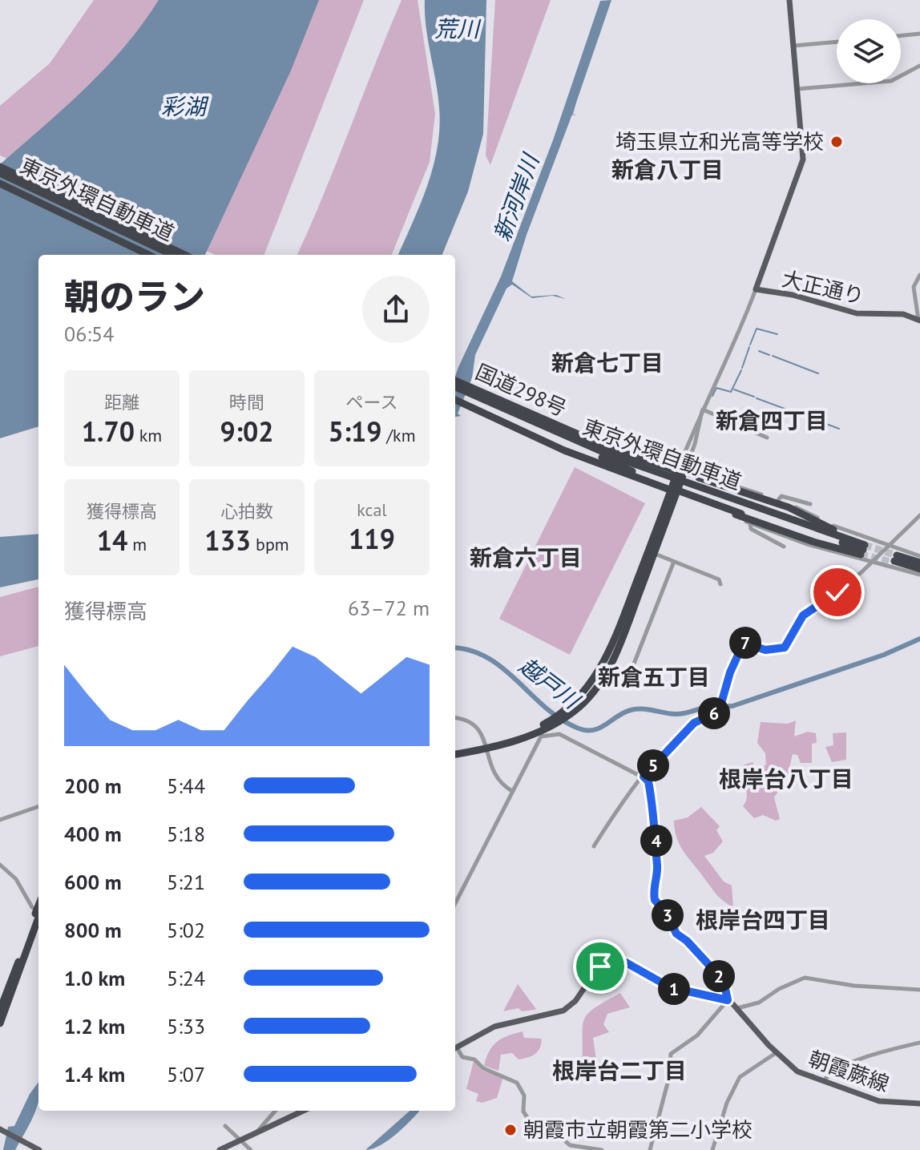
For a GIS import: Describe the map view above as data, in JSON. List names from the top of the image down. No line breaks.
{"streets":{"highway":["東京外環自動車道","国道298号"],"main road":["大正通り","朝霞蕨線"]},"districts":["新倉八丁目","新倉七丁目","新倉四丁目","新倉六丁目","新倉五丁目","根岸台八丁目","根岸台四丁目","根岸台二丁目"],"water":["荒川","彩湖","新河岸川","越戸川"],"places":["埼玉県立和光高等学校","朝霞市立朝霞第二小学校"],"page":{"heading":["朝のラン","06:54"],"stats":[["距離","1.70 km"],["時間","9:02"],["ペース","5:19 /km"],["獲得標高","14 m"],["心拍数","133 bpm"],["kcal","119"]],"chart":["獲得標高","63–72 m"],"pins":["7","6","5","4","3","2","1"],"list":[{"name":"200 m","note":"5:44"},{"name":"400 m","note":"5:18"},{"name":"600 m","note":"5:21"},{"name":"800 m","note":"5:02"},{"name":"1.0 km","note":"5:24"},{"name":"1.2 km","note":"5:33"},{"name":"1.4 km","note":"5:07"}]}}
